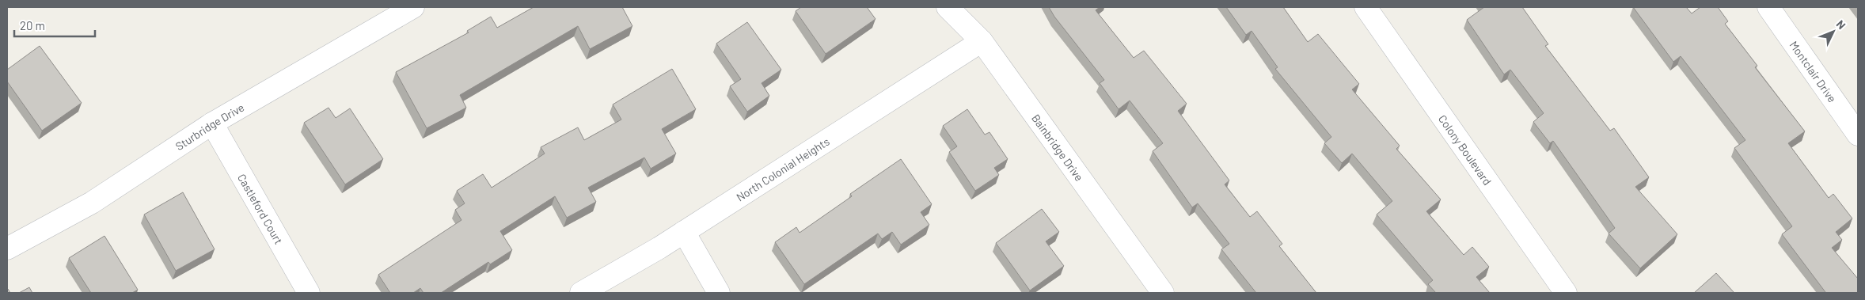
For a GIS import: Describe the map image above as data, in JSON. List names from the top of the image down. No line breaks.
{"streets":{"street":["Montclair Drive","Sturbridge Drive","Bainbridge Drive","Colony Boulevard","North Colonial Heights","Castleford Court"]},"crossings":[["Sturbridge Drive","Castleford Court"],["Bainbridge Drive","North Colonial Heights"]],"scale_bar":"20 m","north":"top right"}
